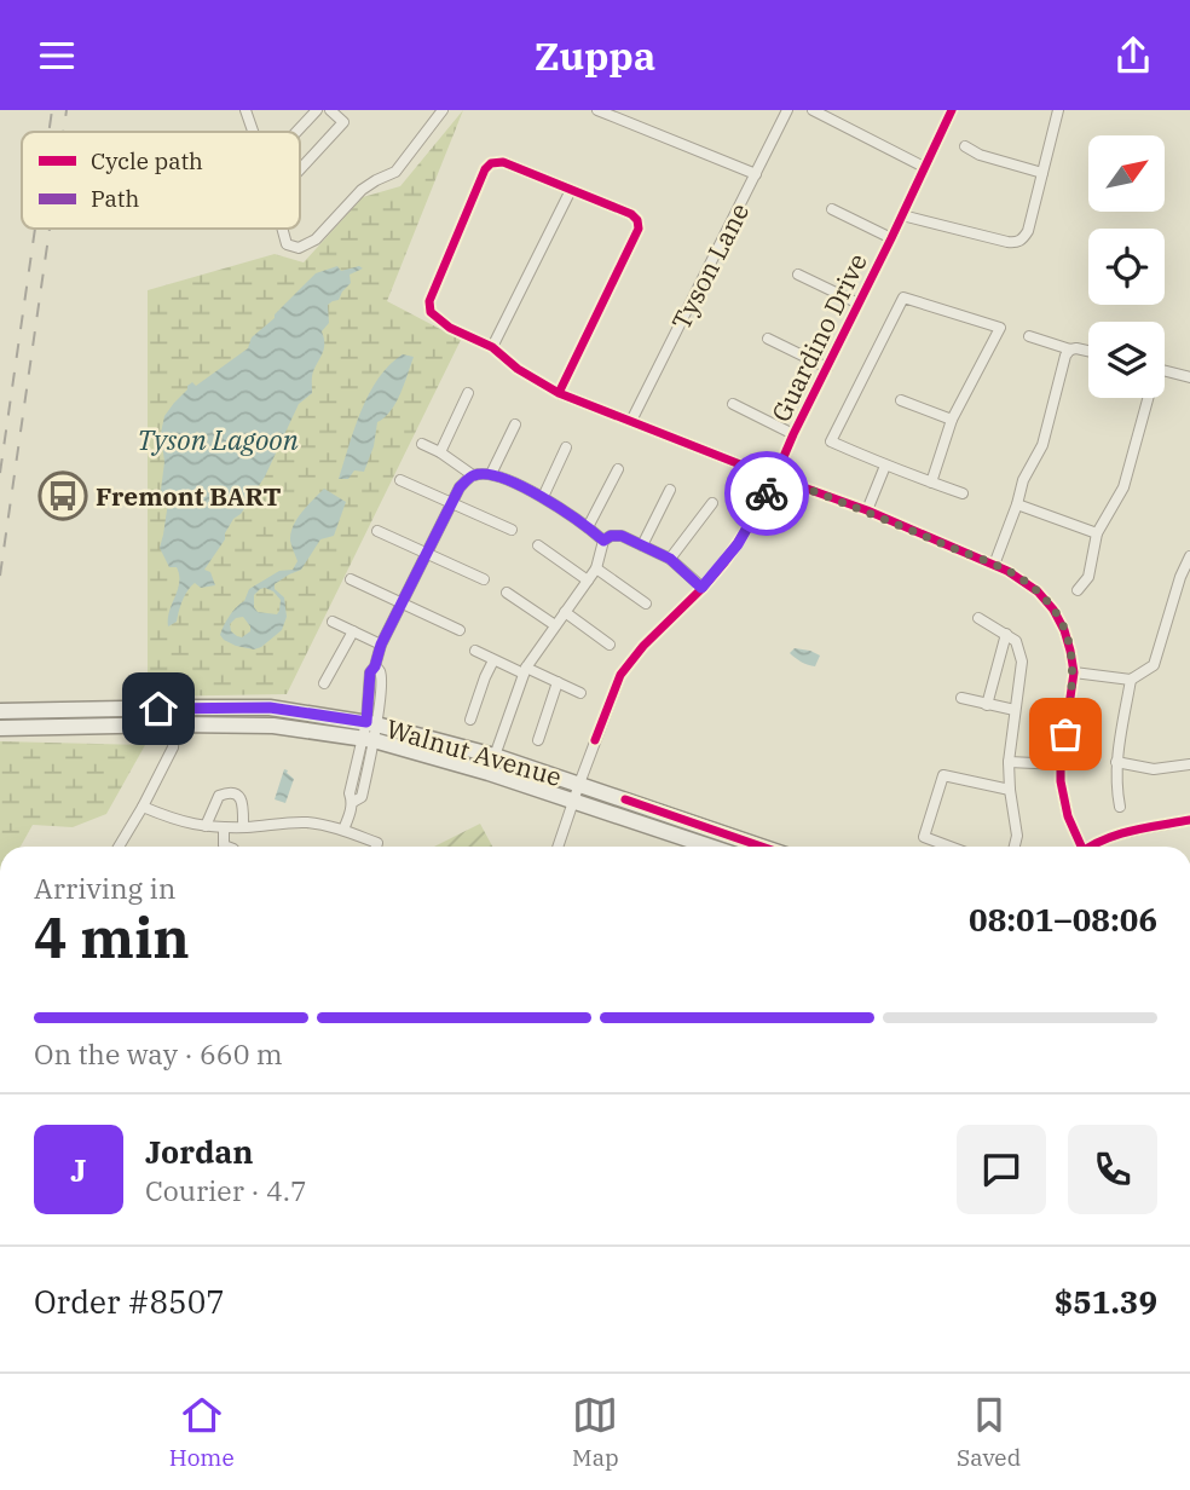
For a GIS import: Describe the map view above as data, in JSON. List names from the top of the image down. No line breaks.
{"streets":{"main road":["Walnut Avenue"],"street":["Tyson Lane","Guardino Drive"]},"crossings":[["Guardino Drive","Walnut Avenue"]],"water":["Tyson Lagoon"],"places":{"bus stop":["Fremont BART"]},"legend":["Cycle path","Path"],"north":"top right","page":{"header":"Zuppa","heading":["4 min","Arriving in","08:01–08:06"],"panel":["Jordan","Courier · 4.7","Order #8507","$51.39"],"bar":"On the way · 660 m","round":"J","tabs":["Home","Map","Saved"]}}
